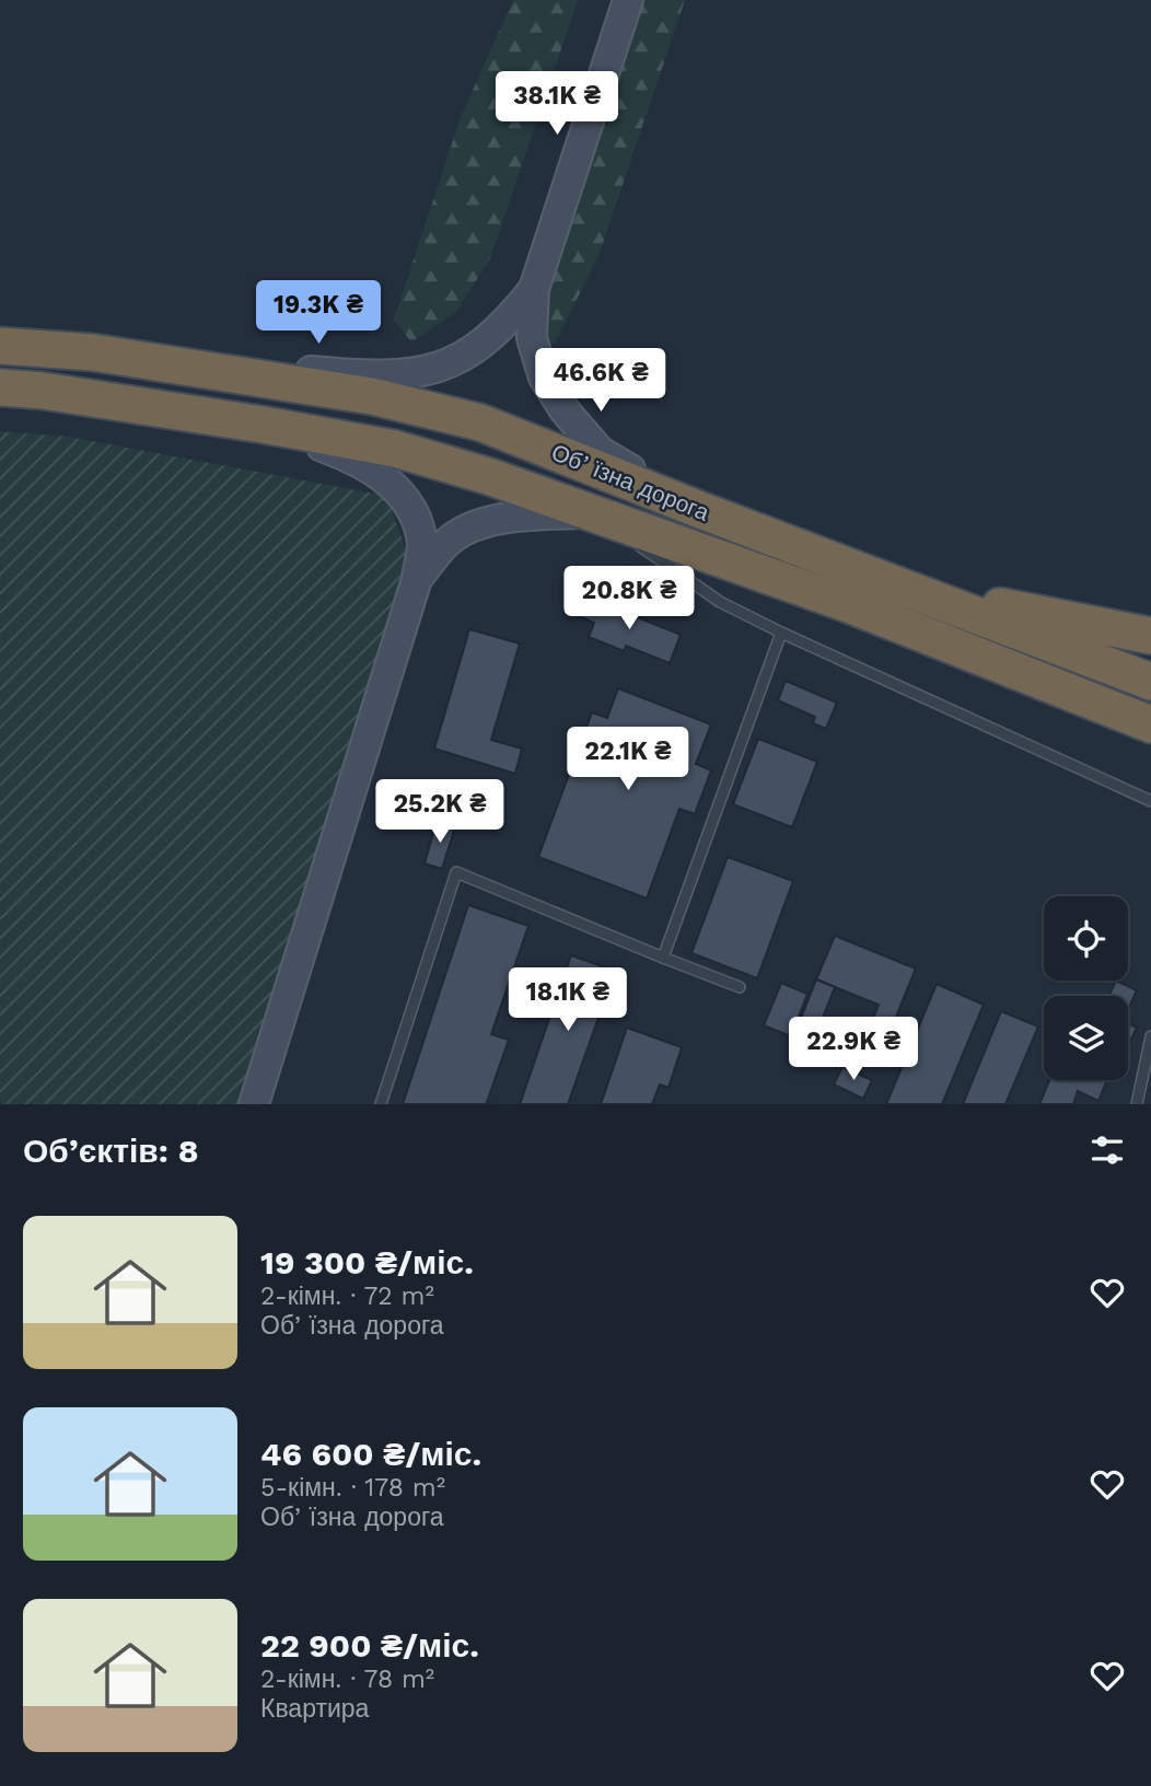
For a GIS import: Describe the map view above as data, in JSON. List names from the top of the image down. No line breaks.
{"streets":{"highway":["Обʼїзна дорога"]},"page":{"price":["38.1K ₴","19.3K ₴","46.6K ₴","20.8K ₴","22.1K ₴","25.2K ₴","18.1K ₴","22.9K ₴"],"heading":"Об’єктів: 8","list":[{"name":"19 300 ₴/міс.","note":"2-кімн. · 72 m² · Обʼїзна дорога"},{"name":"46 600 ₴/міс.","note":"5-кімн. · 178 m² · Обʼїзна дорога"},{"name":"22 900 ₴/міс.","note":"2-кімн. · 78 m² · Квартира"}]}}
